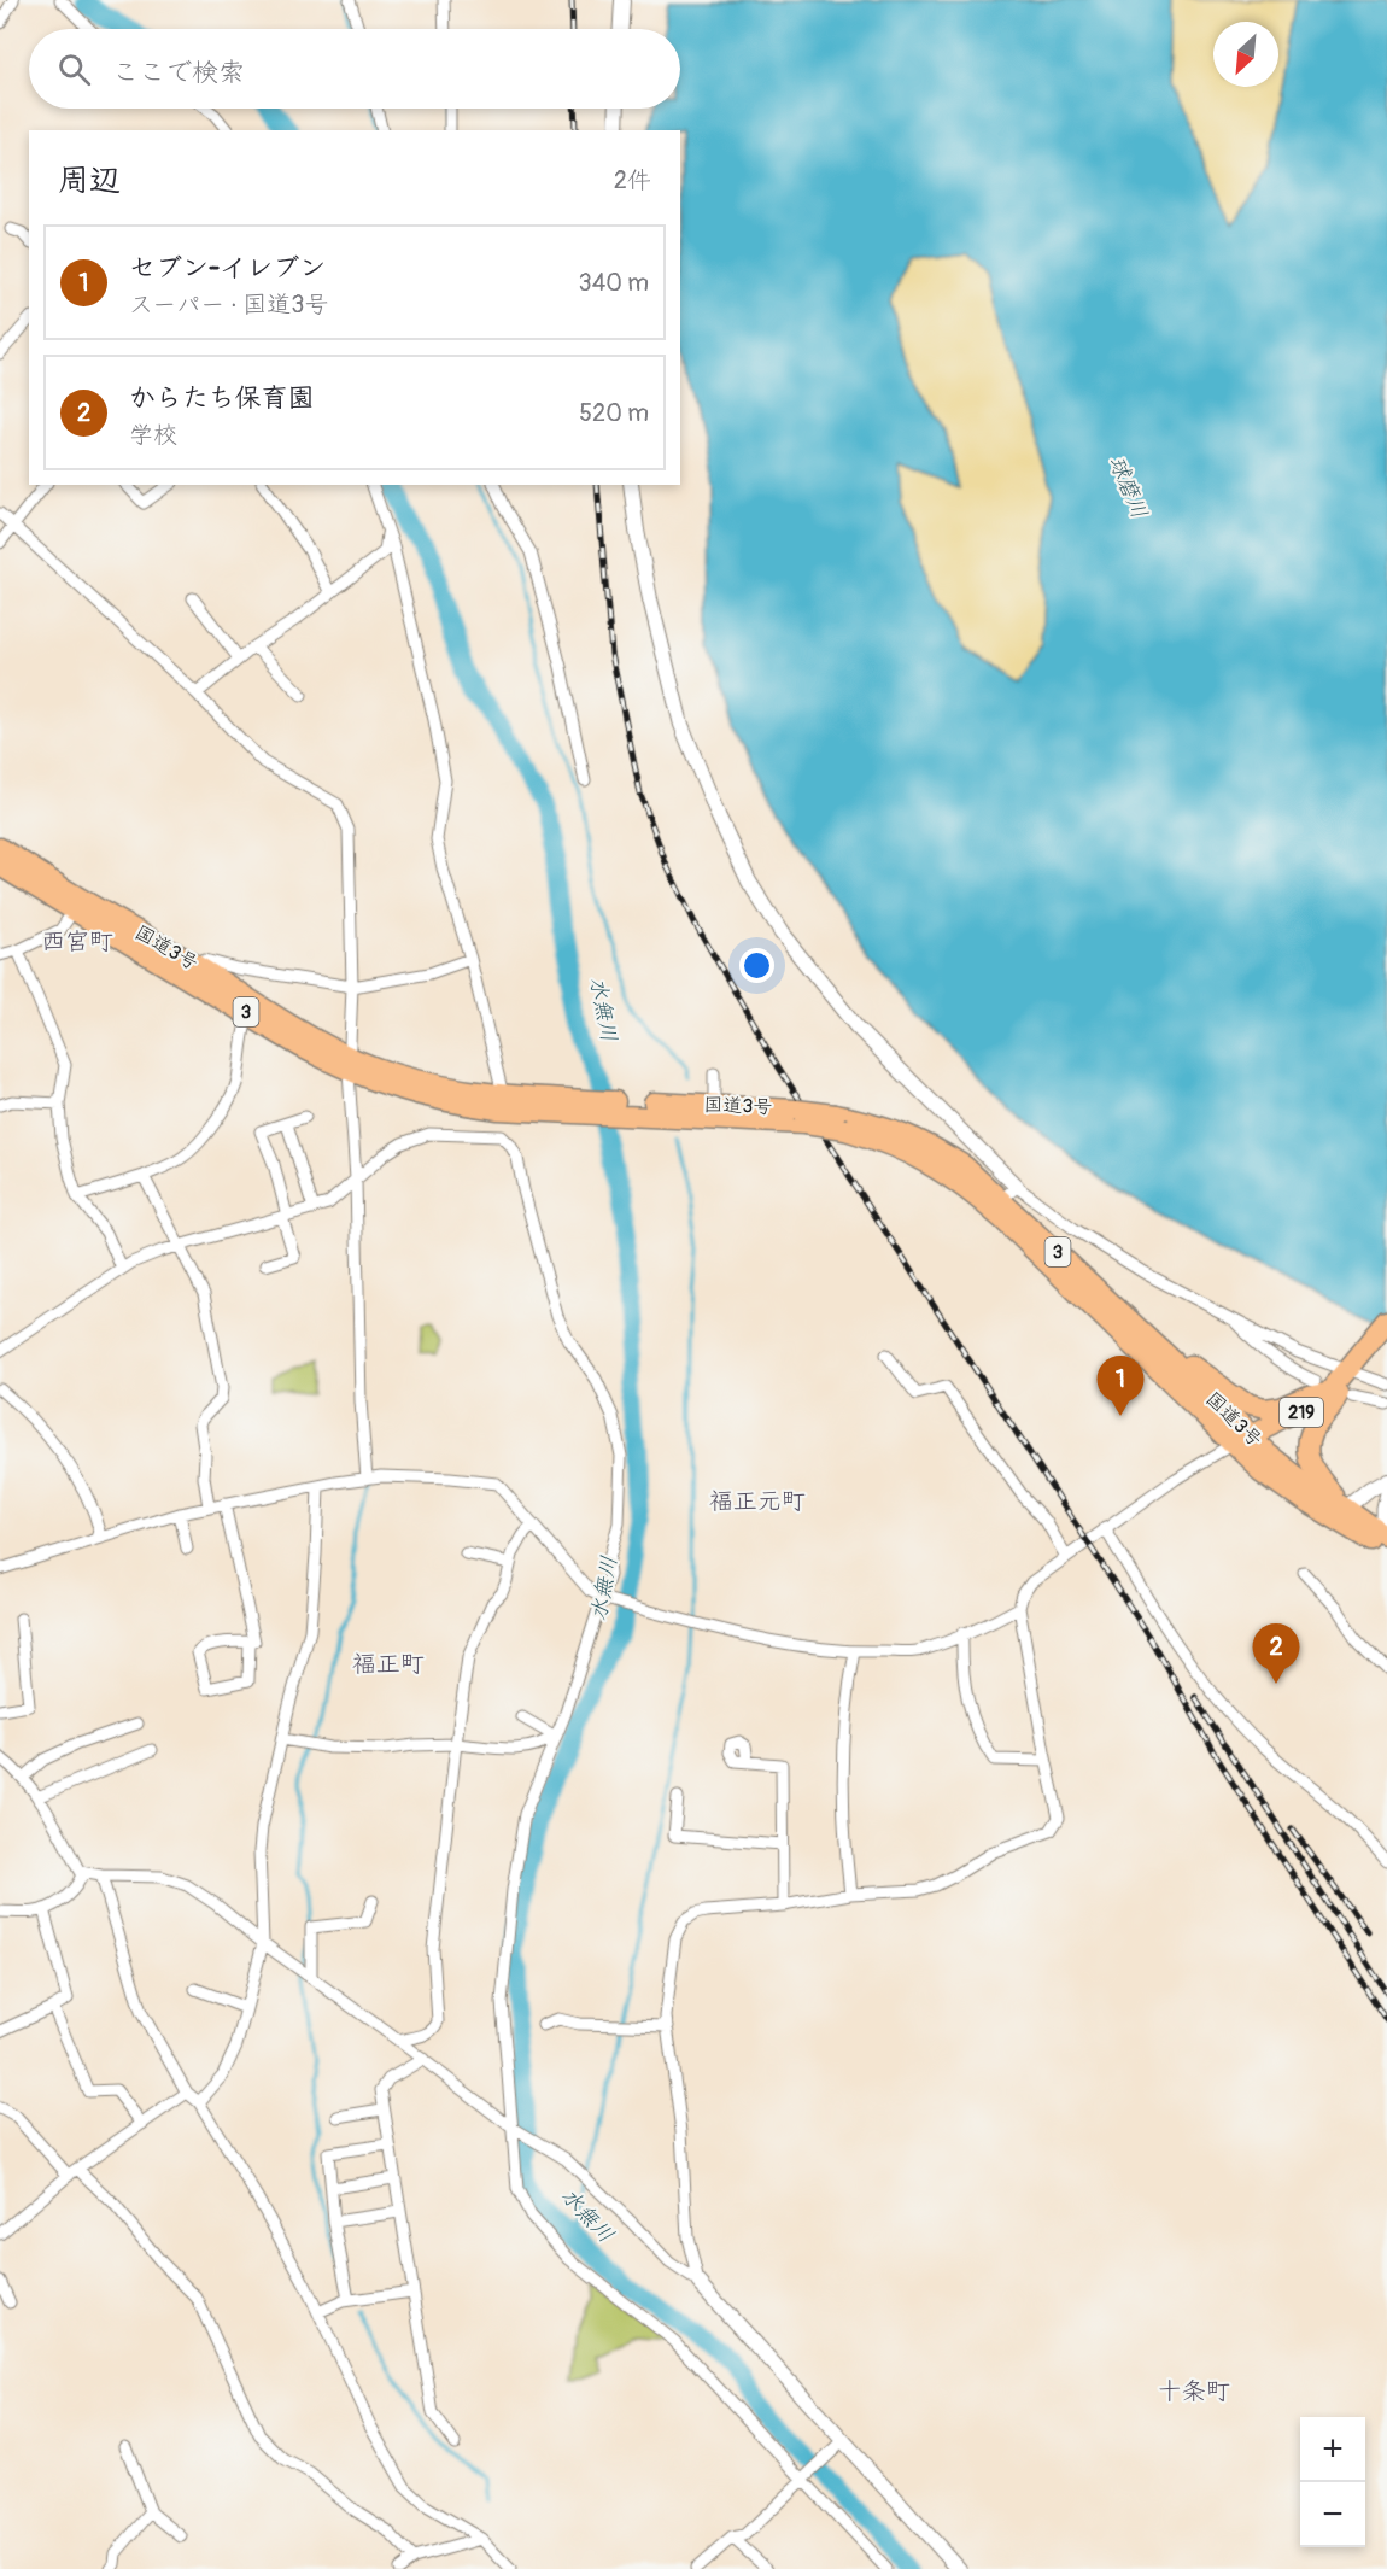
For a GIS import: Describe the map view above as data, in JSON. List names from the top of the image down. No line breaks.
{"streets":{"highway":["国道3号","3","219"]},"crossings":[["国道3号","219"]],"districts":["西宮町","福正元町","福正町","十条町"],"water":["球磨川","水無川"],"north":"bottom left","page":{"search":"ここで検索","heading":["周辺","2件"],"list":[{"mark":"1","name":"セブン-イレブン","note":"スーパー · 国道3号","value":"340 m"},{"mark":"2","name":"からたち保育園","note":"学校","value":"520 m"}],"pins":["1","2"],"map_buttons":["+","−"]}}
